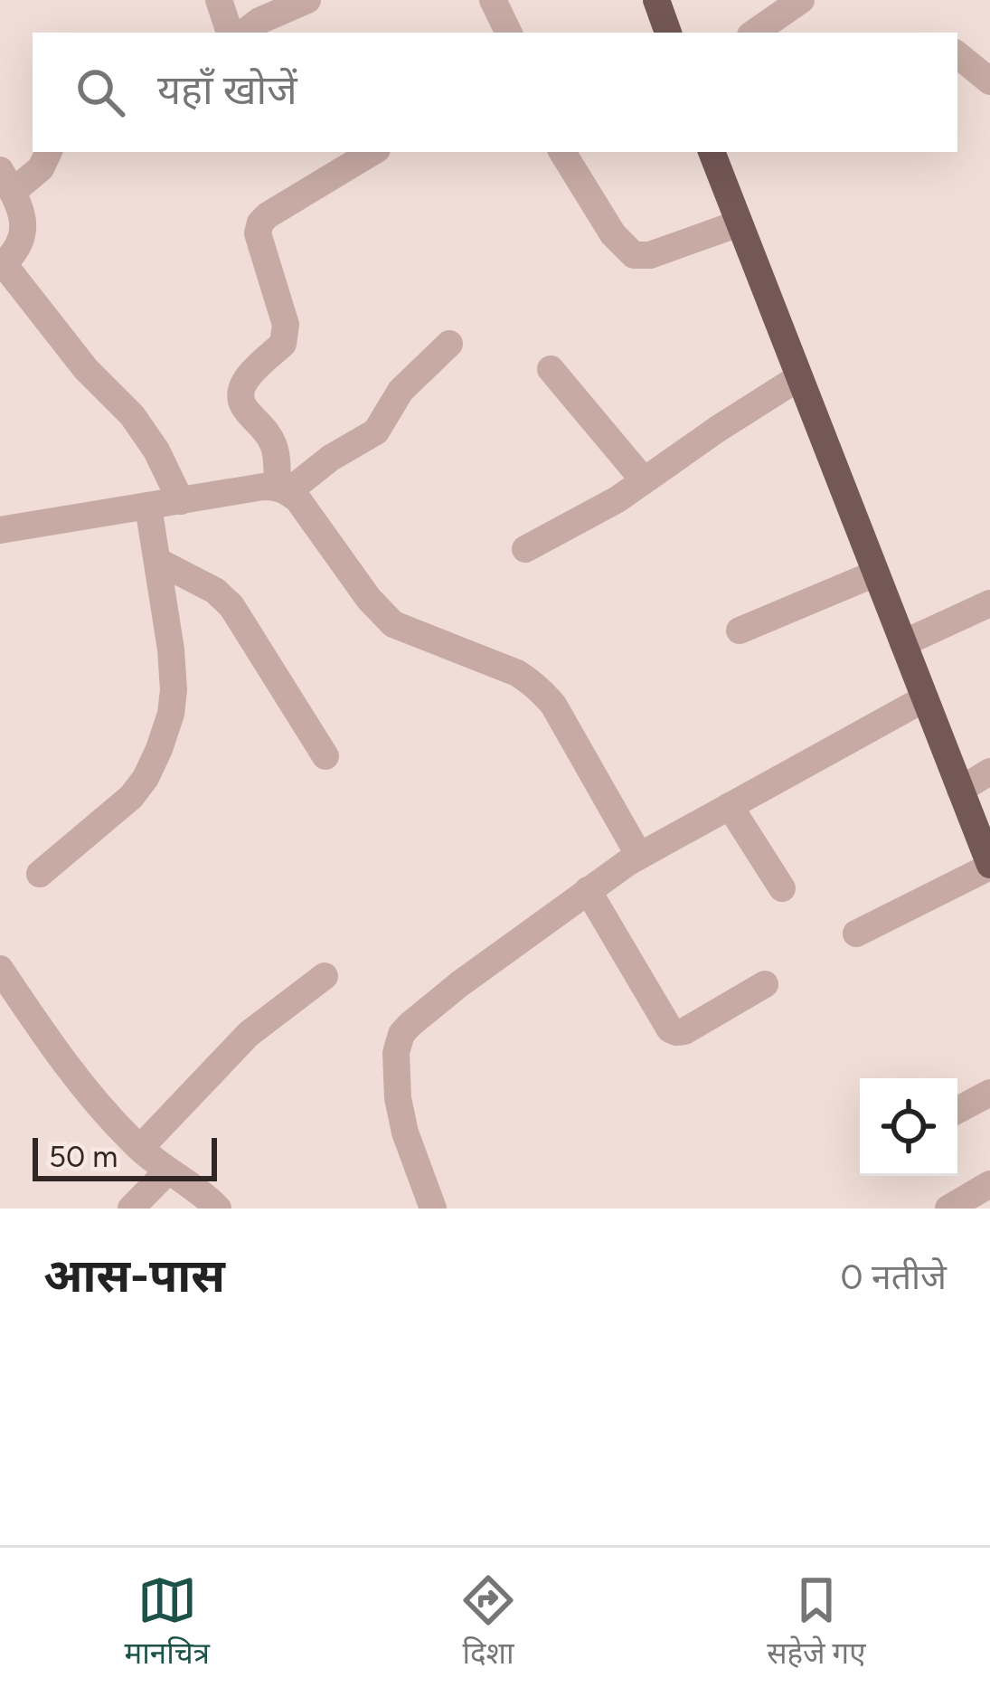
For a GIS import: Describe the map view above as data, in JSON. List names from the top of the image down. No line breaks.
{"scale_bar":"50 m","page":{"search":"यहाँ खोजें","scale":"50 m","heading":["आस-पास","0 नतीजे"],"nav":["मानचित्र","दिशा","सहेजे गए"]}}
